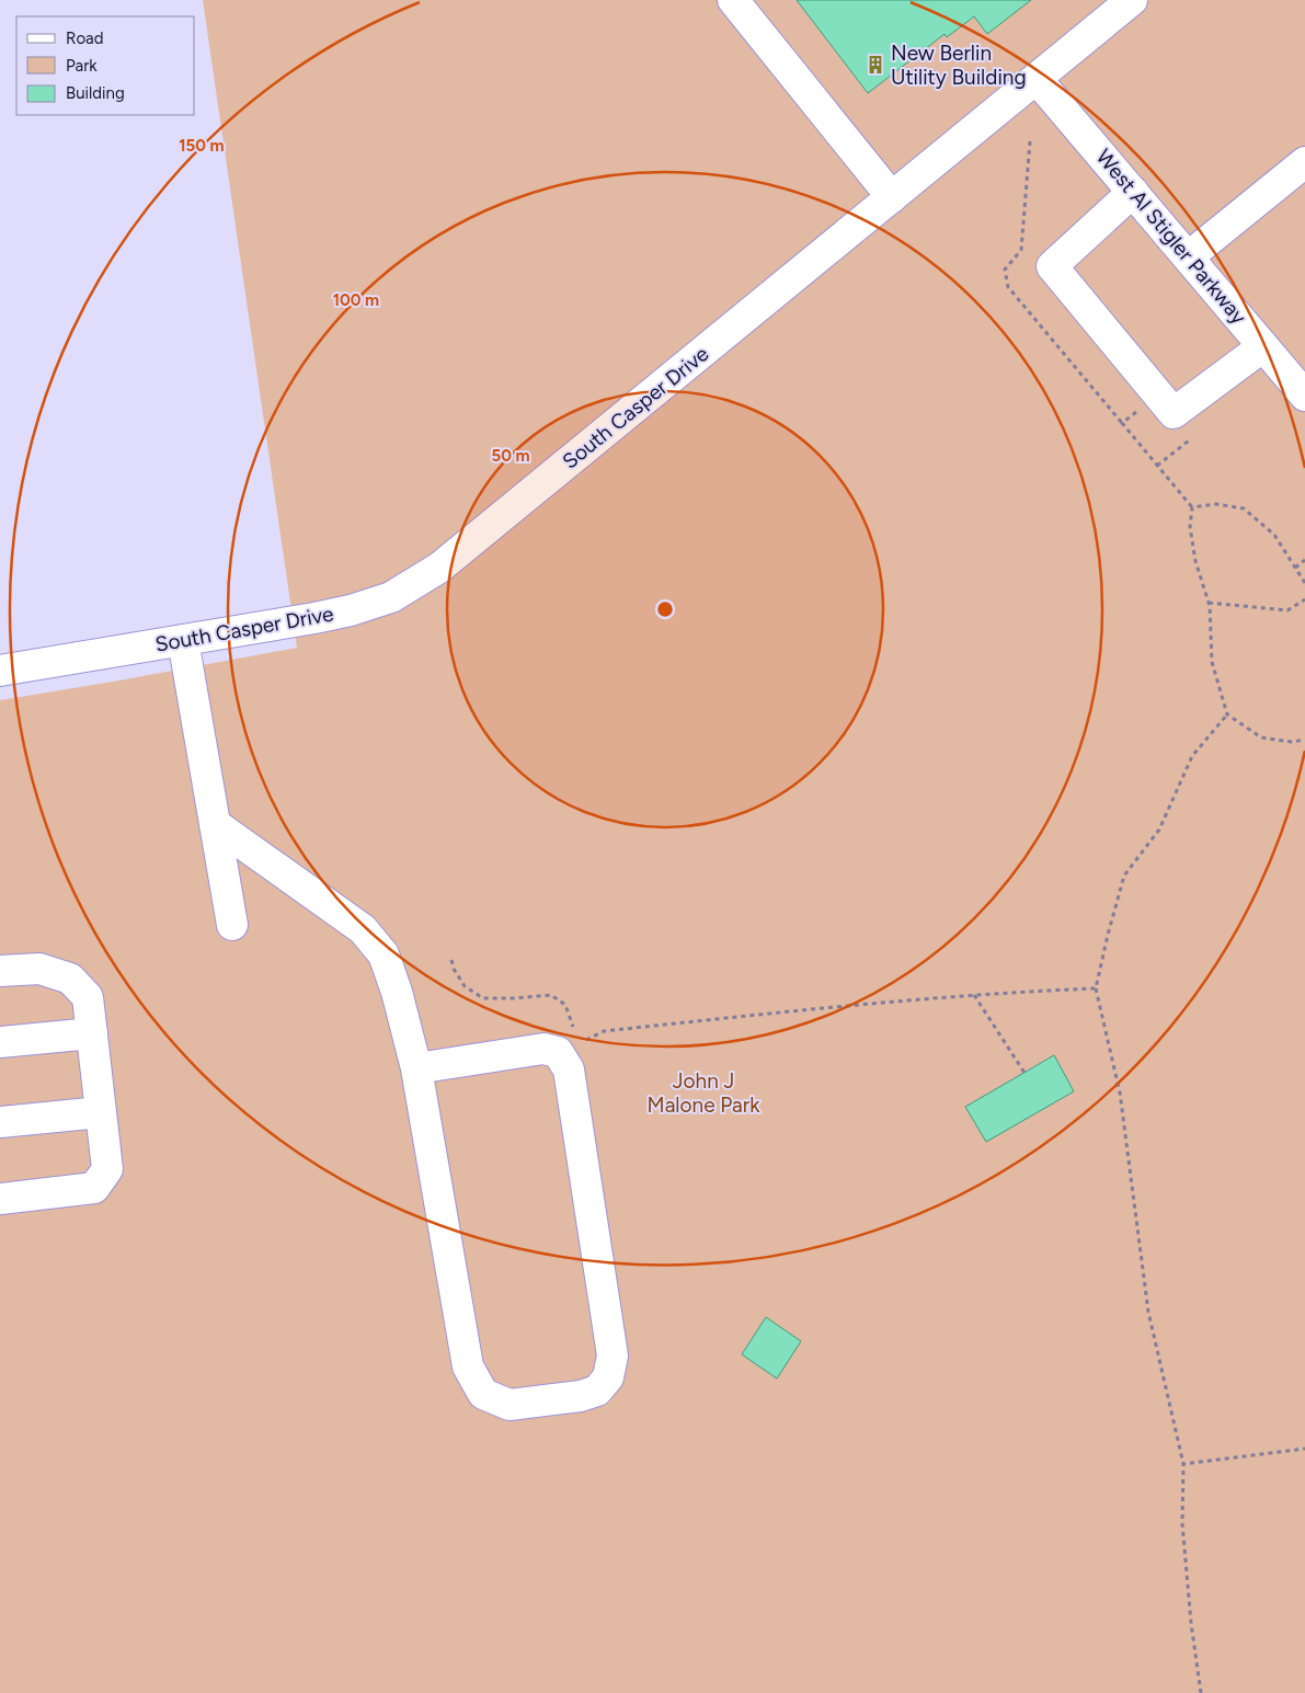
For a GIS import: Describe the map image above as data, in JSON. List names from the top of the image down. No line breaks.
{"streets":{"street":["West Al Stigler Parkway","South Casper Drive"]},"crossings":[["West Al Stigler Parkway","South Casper Drive"]],"parks":["John J Malone Park"],"places":{"building":["New Berlin Utility Building"]},"legend":["Road","Park","Building"],"rings":["150 m","100 m","50 m"]}
